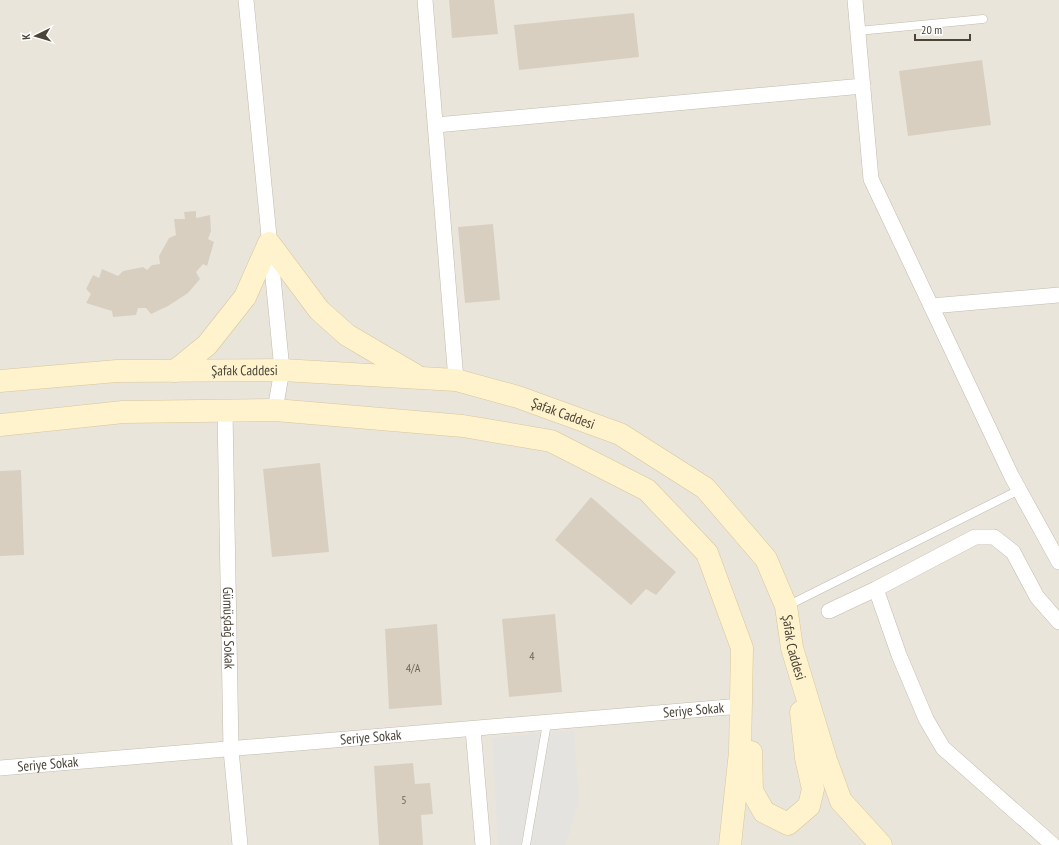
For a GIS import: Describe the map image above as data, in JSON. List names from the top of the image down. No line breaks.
{"streets":{"main road":["Şafak Caddesi"],"street":["Gümüşdağ Sokak","Seriye Sokak"]},"crossings":[["Gümüşdağ Sokak","Seriye Sokak"]],"house_numbers":["4","4/A","5"],"scale_bar":"20 m","north":"left"}
